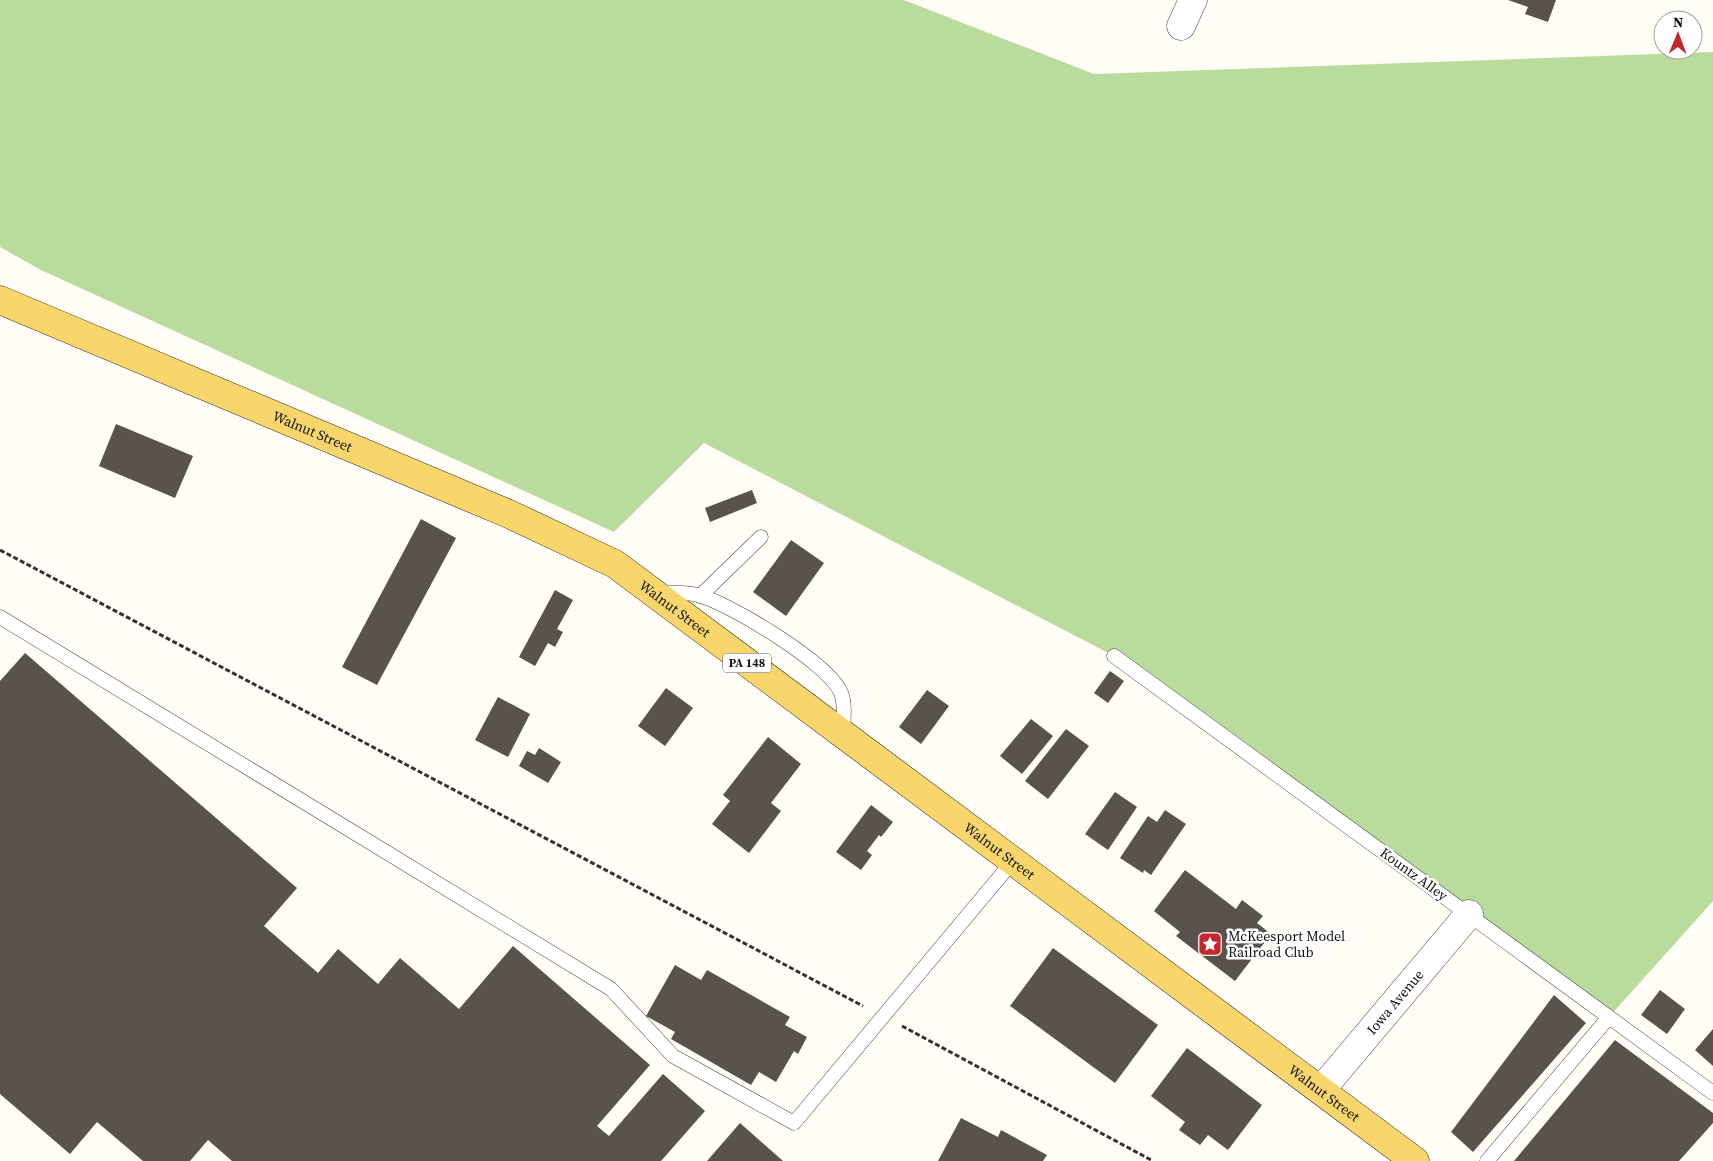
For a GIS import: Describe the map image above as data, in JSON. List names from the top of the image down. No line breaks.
{"streets":{"main road":["Walnut Street","PA 148"],"street":["Iowa Avenue"],"lane":["Kountz Alley"]},"crossings":[["Walnut Street","Iowa Avenue"],["Kountz Alley","Iowa Avenue"]],"places":{"place":["McKeesport Model Railroad Club"]},"north":"top"}
